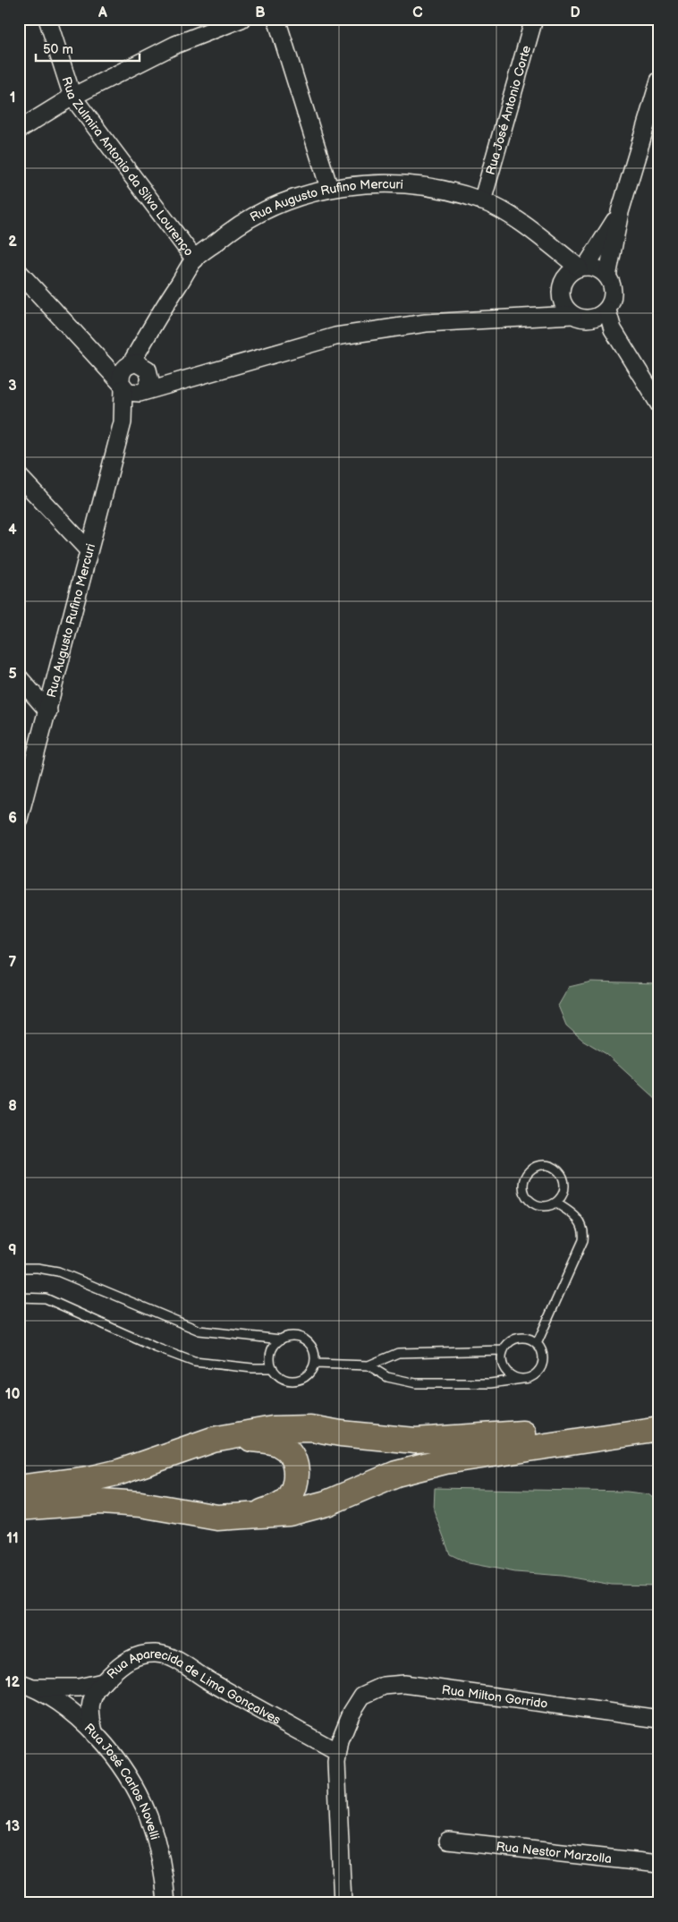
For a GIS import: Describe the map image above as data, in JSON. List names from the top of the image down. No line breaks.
{"streets":{"street":["Rua José Antonio Corte","Rua Zulmira Antonio da Silva Lourenço","Rua Augusto Rufino Mercuri","Rua Milton Gorrido","Rua Aparecida de Lima Gonçalves","Rua José Carlos Novelli","Rua Nestor Marzolla"]},"crossings":[["Rua José Antonio Corte","Rua Augusto Rufino Mercuri"],["Rua Zulmira Antonio da Silva Lourenço","Rua Augusto Rufino Mercuri"],["Rua Milton Gorrido","Rua Aparecida de Lima Gonçalves"],["Rua Aparecida de Lima Gonçalves","Rua José Carlos Novelli"]],"scale_bar":"50 m","grid":{"columns":["A","B","C","D"],"rows":["1","2","3","4","5","6","7","8","9","10","11","12","13"]}}
